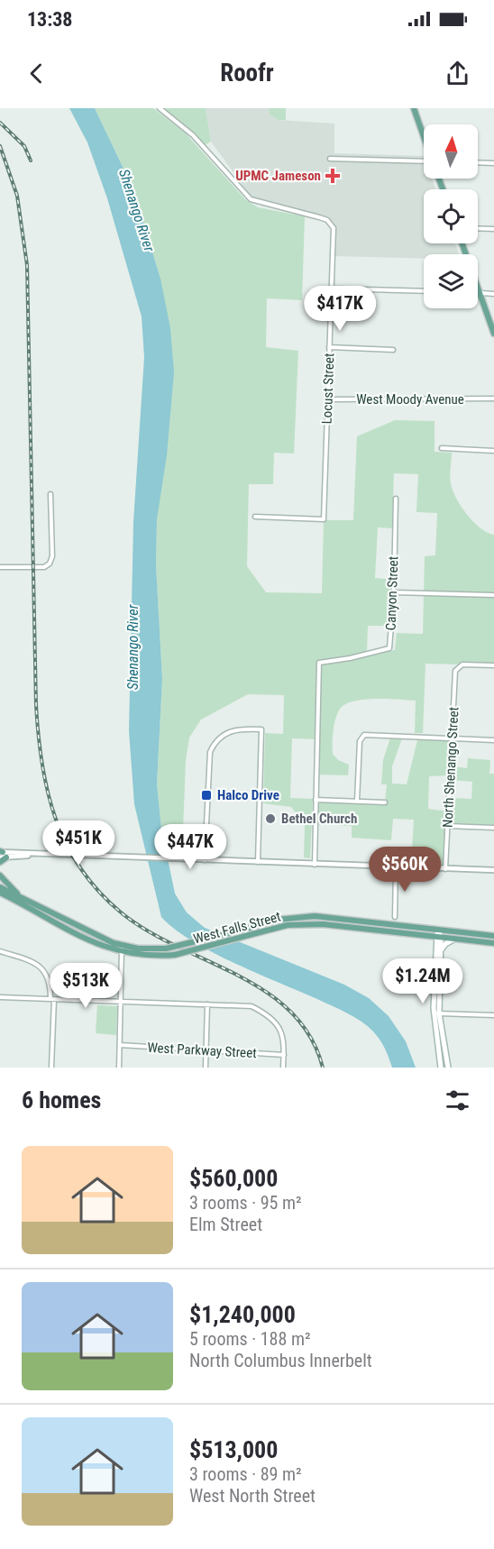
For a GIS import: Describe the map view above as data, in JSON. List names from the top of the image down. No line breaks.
{"streets":{"main road":["West Falls Street"],"street":["Locust Street","West Moody Avenue","Canyon Street","North Shenango Street","West Parkway Street"]},"crossings":[["Locust Street","West Moody Avenue"]],"water":["Shenango River"],"places":{"health":["UPMC Jameson"],"transit":["Halco Drive"],"other":["Bethel Church"]},"north":"top","page":{"status":"13:38","header":"Roofr","price":["$417K","$451K","$447K","$560K","$1.24M","$513K"],"heading":"6 homes","list":[{"name":"$560,000","note":"3 rooms · 95 m² · Elm Street"},{"name":"$1,240,000","note":"5 rooms · 188 m² · North Columbus Innerbelt"},{"name":"$513,000","note":"3 rooms · 89 m² · West North Street"}]}}
